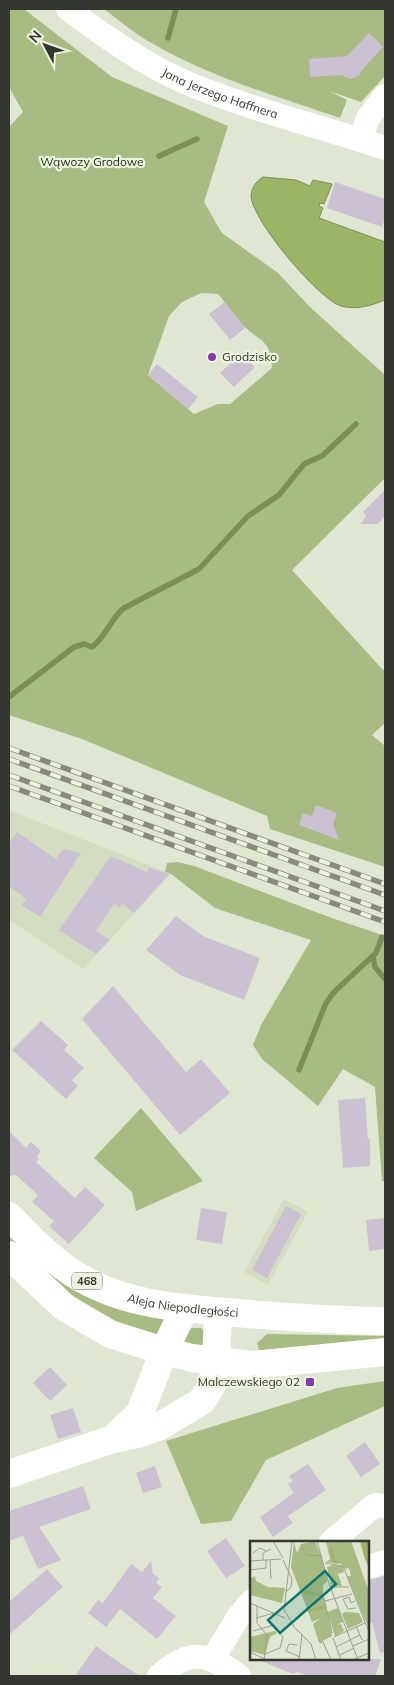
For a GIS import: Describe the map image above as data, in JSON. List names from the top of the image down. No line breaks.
{"streets":{"main road":["468","Aleja Niepodległości"],"street":["Jana Jerzego Haffnera"]},"parks":["Wąwozy Grodowe"],"places":{"other":["Grodzisko"],"transit":["Malczewskiego 02"]},"north":"top left"}
